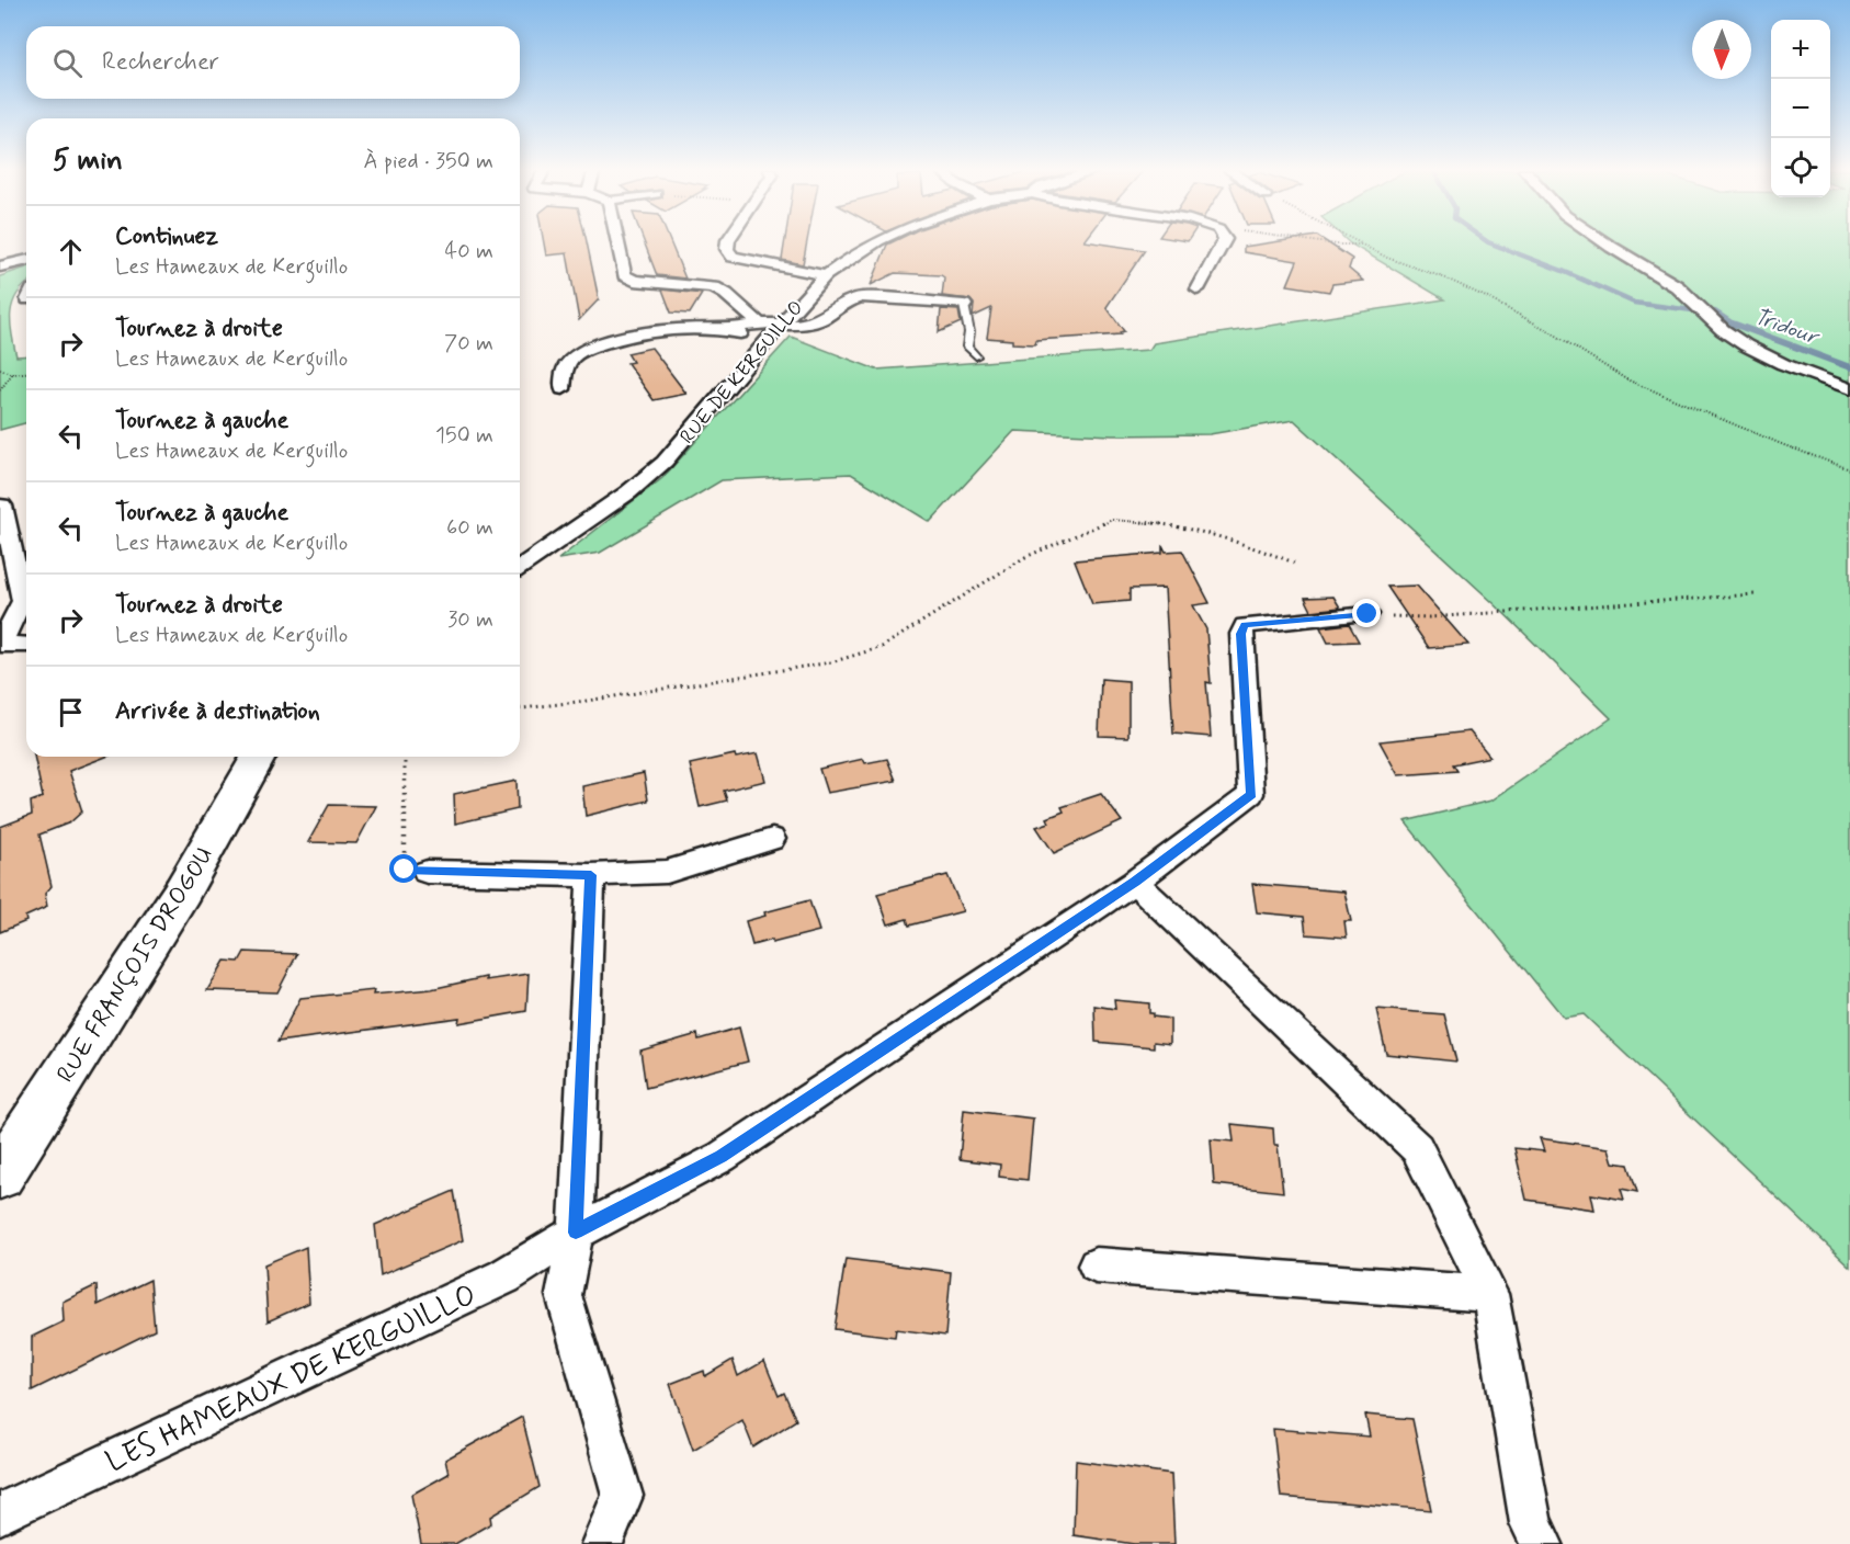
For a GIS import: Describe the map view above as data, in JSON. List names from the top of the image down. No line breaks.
{"streets":{"street":["RUE DE KERGUILLO","RUE FRANÇOIS DROGOU","LES HAMEAUX DE KERGUILLO"]},"water":["Tridour"],"north":"bottom","page":{"map_buttons":["+","−"],"search":"Rechercher","heading":["5 min","À pied · 350 m"],"list":[["Continuez","Les Hameaux de Kerguillo","40 m"],["Tournez à droite","Les Hameaux de Kerguillo","70 m"],["Tournez à gauche","Les Hameaux de Kerguillo","150 m"],["Tournez à gauche","Les Hameaux de Kerguillo","60 m"],["Tournez à droite","Les Hameaux de Kerguillo","30 m"],"Arrivée à destination"]}}
